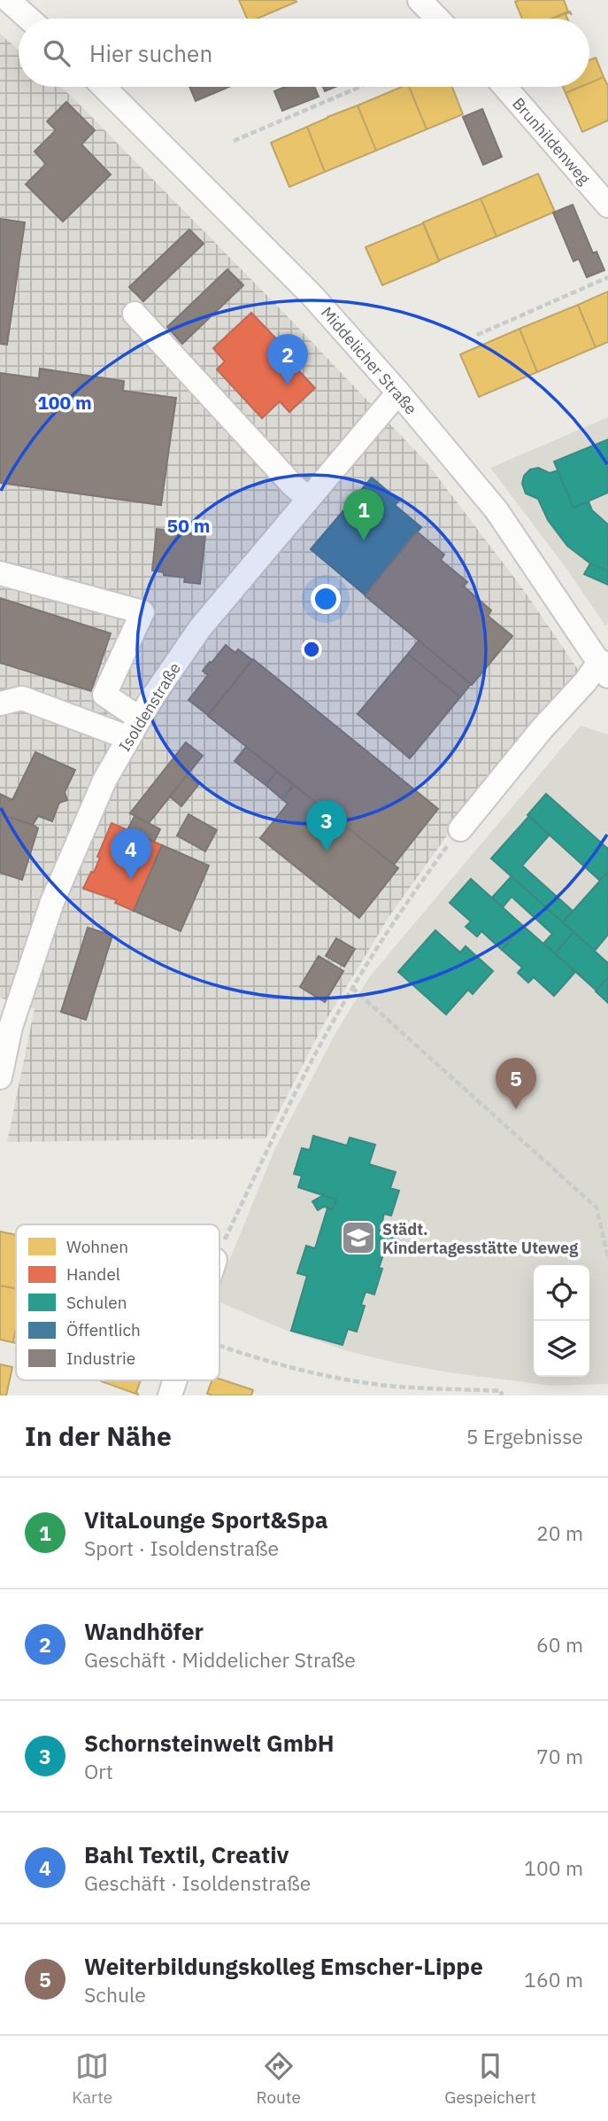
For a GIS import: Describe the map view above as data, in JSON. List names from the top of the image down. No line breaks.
{"streets":{"street":["Brunhildenweg","Middelicher Straße","Isoldenstraße"]},"crossings":[["Middelicher Straße","Isoldenstraße"]],"places":{"school or university":["Städt. Kindertagesstätte Uteweg"]},"legend":["Wohnen","Handel","Schulen","Öffentlich","Industrie"],"page":{"search":"Hier suchen","pins":["2","1","3","4","5"],"heading":["In der Nähe","5 Ergebnisse"],"list":[{"mark":"1","name":"VitaLounge Sport&Spa","note":"Sport · Isoldenstraße","value":"20 m"},{"mark":"2","name":"Wandhöfer","note":"Geschäft · Middelicher Straße","value":"60 m"},{"mark":"3","name":"Schornsteinwelt GmbH","note":"Ort","value":"70 m"},{"mark":"4","name":"Bahl Textil, Creativ","note":"Geschäft · Isoldenstraße","value":"100 m"},{"mark":"5","name":"Weiterbildungskolleg Emscher-Lippe","note":"Schule","value":"160 m"}],"nav":["Karte","Route","Gespeichert"]},"rings":["100 m","50 m"]}
